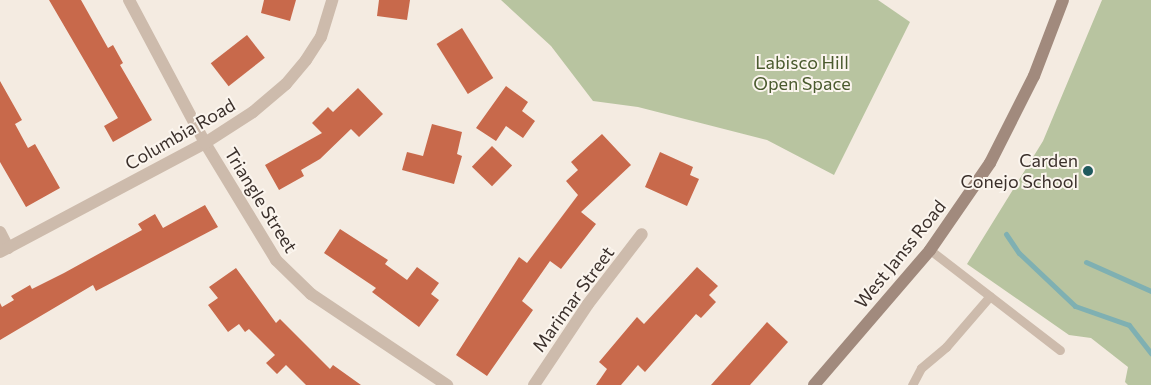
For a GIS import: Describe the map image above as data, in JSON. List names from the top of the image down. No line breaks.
{"streets":{"main road":["West Janss Road"],"street":["Columbia Road","Triangle Street","Marimar Street"]},"crossings":[["Columbia Road","Triangle Street"]],"parks":["Labisco Hill Open Space"],"places":["Carden Conejo School"]}
